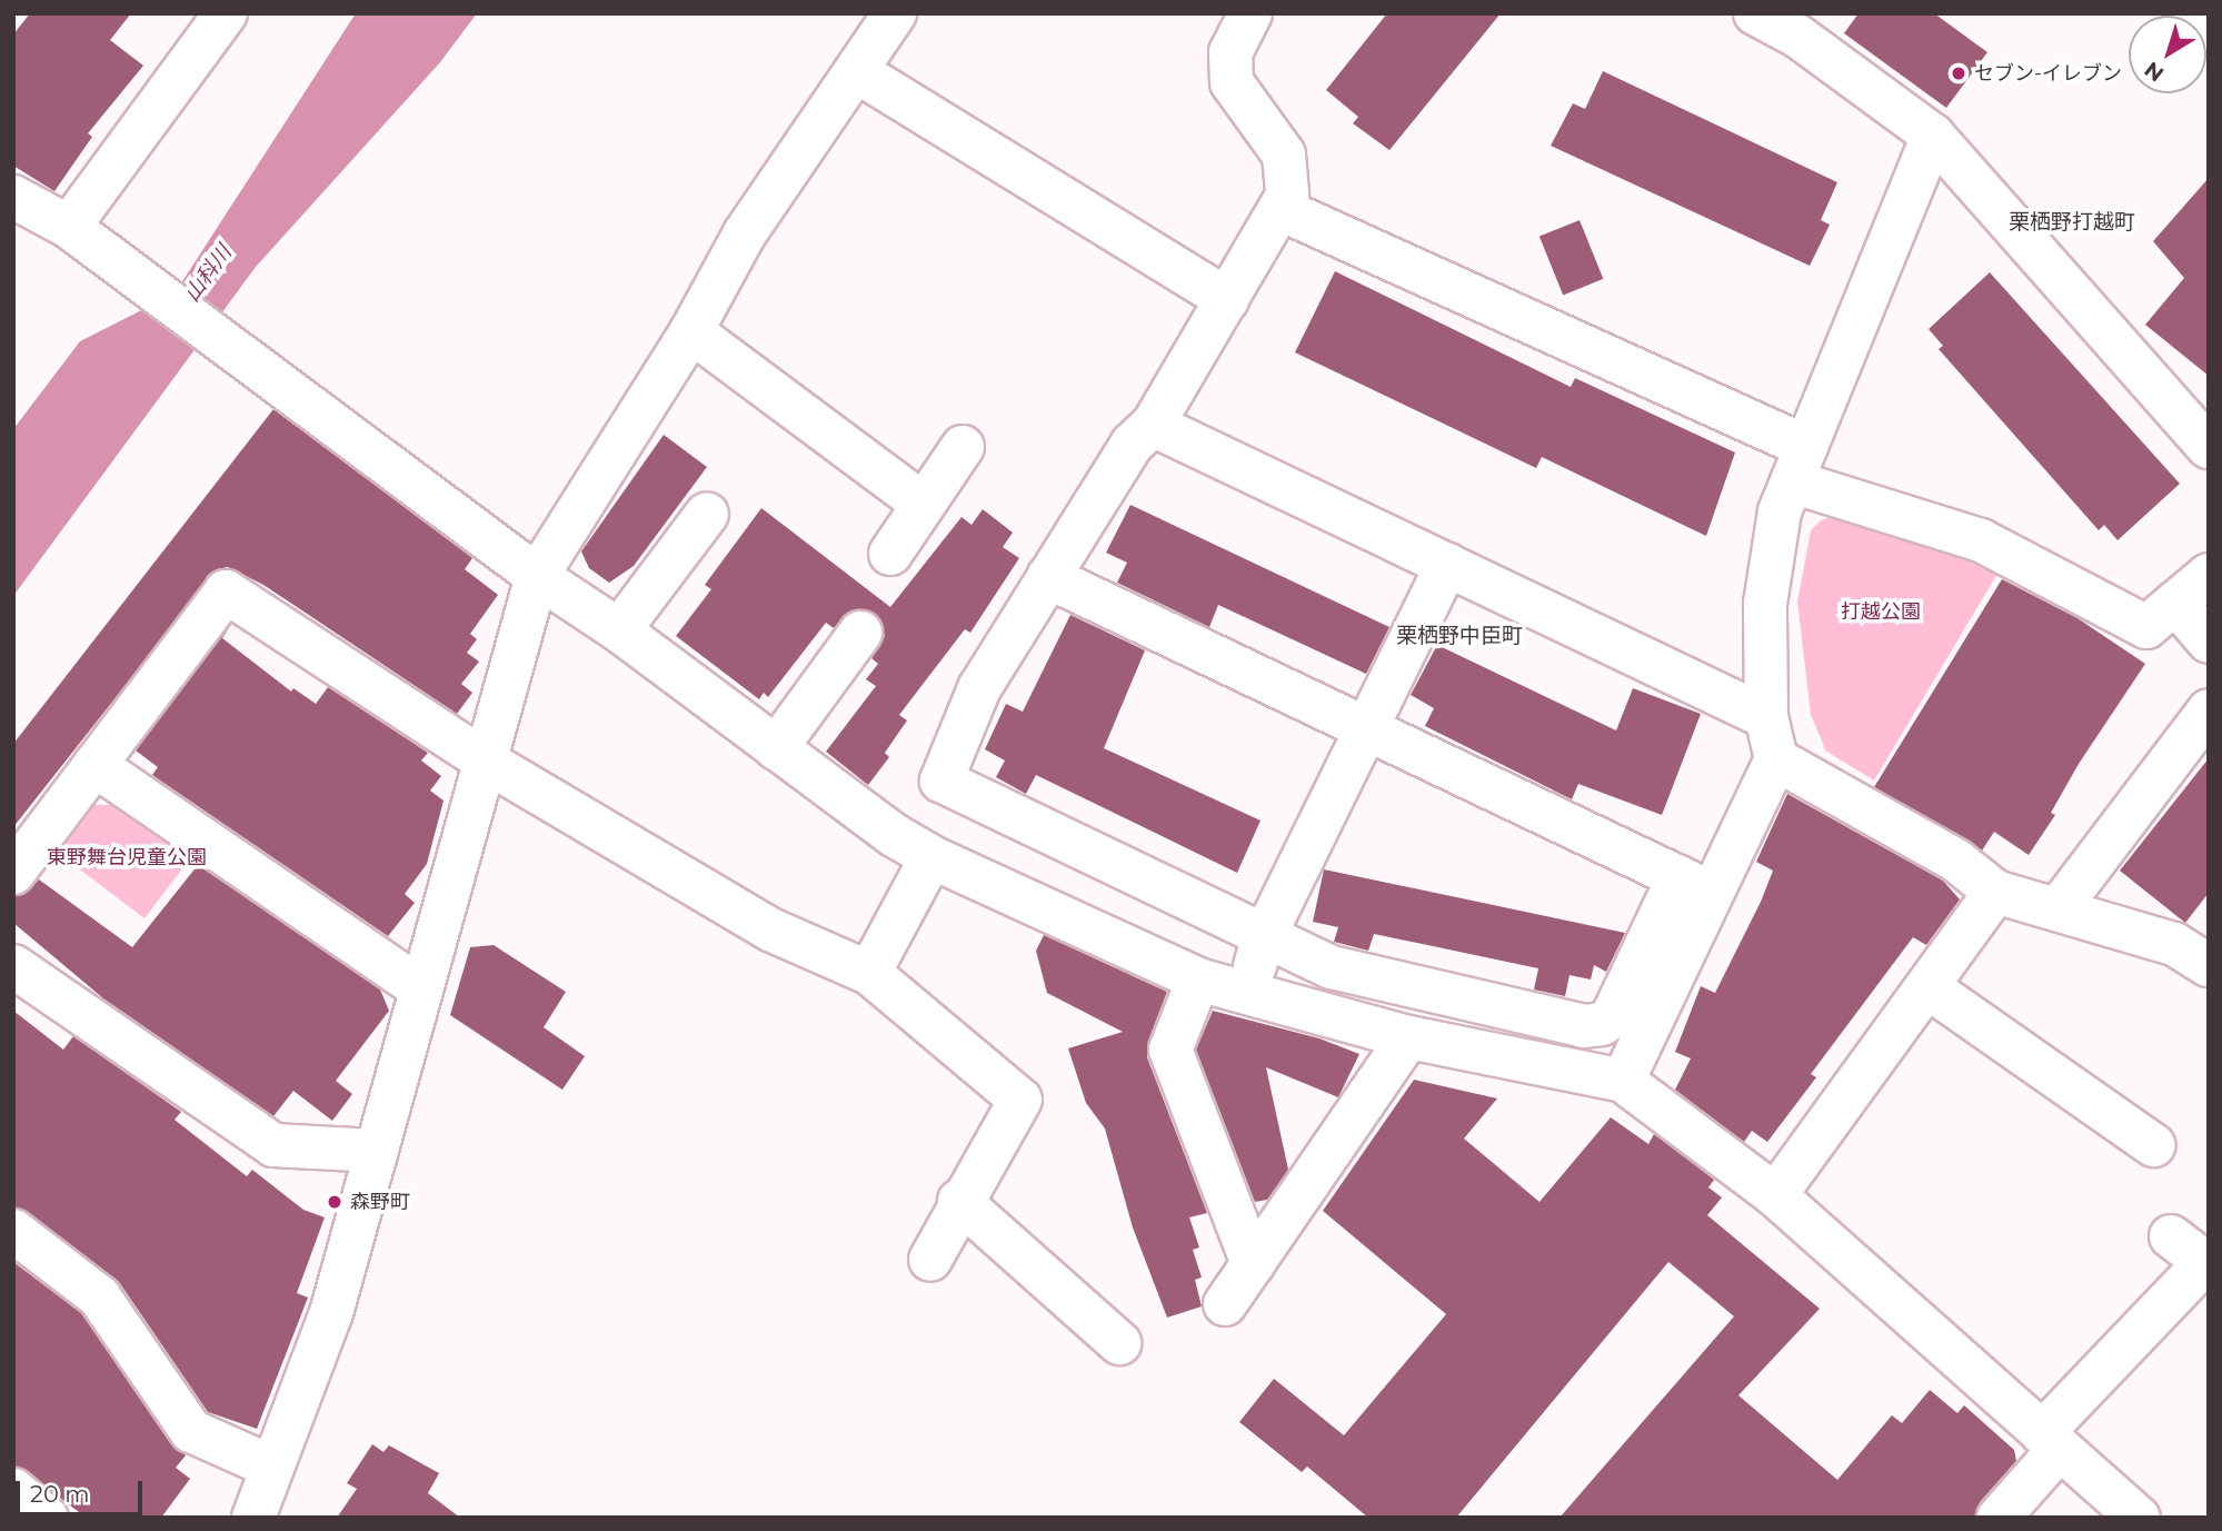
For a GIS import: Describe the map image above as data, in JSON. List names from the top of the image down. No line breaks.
{"districts":["栗栖野打越町","栗栖野中臣町"],"water":["山科川"],"parks":["打越公園","東野舞台児童公園"],"places":["セブン-イレブン","森野町"],"scale_bar":"20 m","north":"bottom left"}
